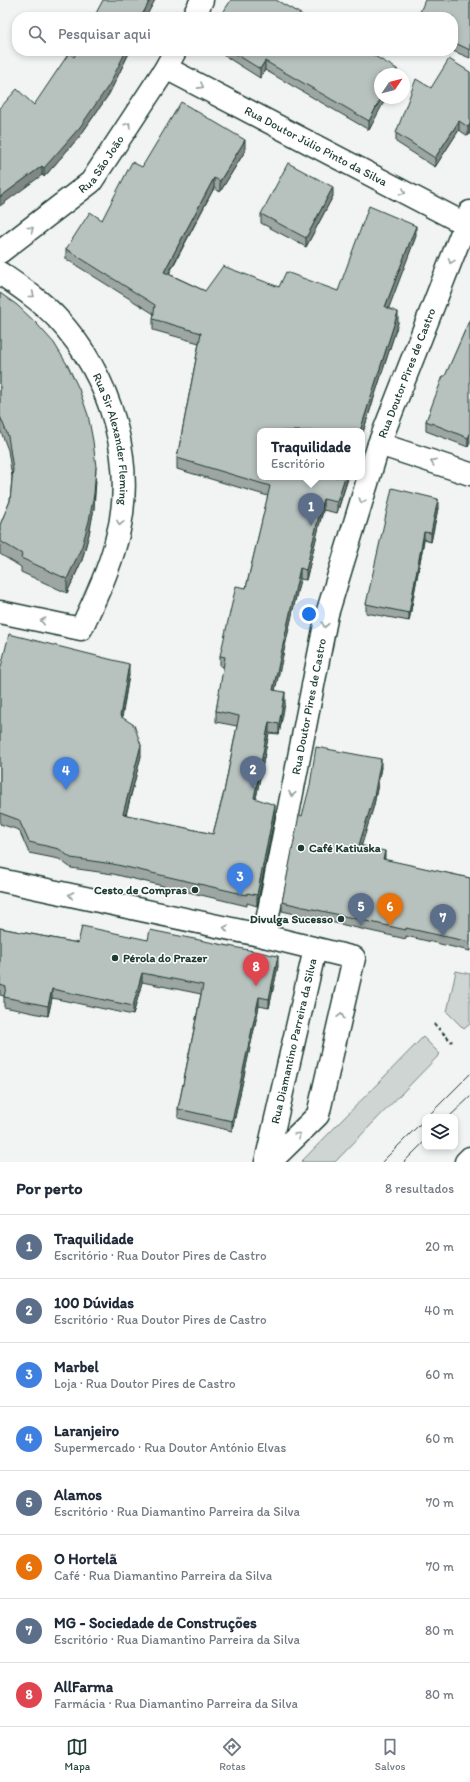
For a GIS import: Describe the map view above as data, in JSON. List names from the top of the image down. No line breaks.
{"streets":{"street":["Rua Doutor Júlio Pinto da Silva","Rua São João","Rua Doutor Pires de Castro","Rua Sir Alexander Fleming","Rua Diamantino Parreira da Silva"]},"crossings":[["Rua Doutor Júlio Pinto da Silva","Rua São João"],["Rua Doutor Júlio Pinto da Silva","Rua Doutor Pires de Castro"]],"one_way":["Rua Doutor Júlio Pinto da Silva","Rua São João","Rua Doutor Pires de Castro"],"places":["Café Katiuska","Cesto de Compras","Divulga Sucesso","Pérola do Prazer"],"north":"top right","page":{"search":"Pesquisar aqui","popup":["Traquilidade","Escritório"],"pins":["1","2","4","3","5","6","7","8"],"heading":["Por perto","8 resultados"],"list":[{"mark":"1","name":"Traquilidade","note":"Escritório · Rua Doutor Pires de Castro","value":"20 m"},{"mark":"2","name":"100 Dúvidas","note":"Escritório · Rua Doutor Pires de Castro","value":"40 m"},{"mark":"3","name":"Marbel","note":"Loja · Rua Doutor Pires de Castro","value":"60 m"},{"mark":"4","name":"Laranjeiro","note":"Supermercado · Rua Doutor António Elvas","value":"60 m"},{"mark":"5","name":"Alamos","note":"Escritório · Rua Diamantino Parreira da Silva","value":"70 m"},{"mark":"6","name":"O Hortelã","note":"Café · Rua Diamantino Parreira da Silva","value":"70 m"},{"mark":"7","name":"MG - Sociedade de Construções","note":"Escritório · Rua Diamantino Parreira da Silva","value":"80 m"},{"mark":"8","name":"AllFarma","note":"Farmácia · Rua Diamantino Parreira da Silva","value":"80 m"}],"nav":["Mapa","Rotas","Salvos"]}}
